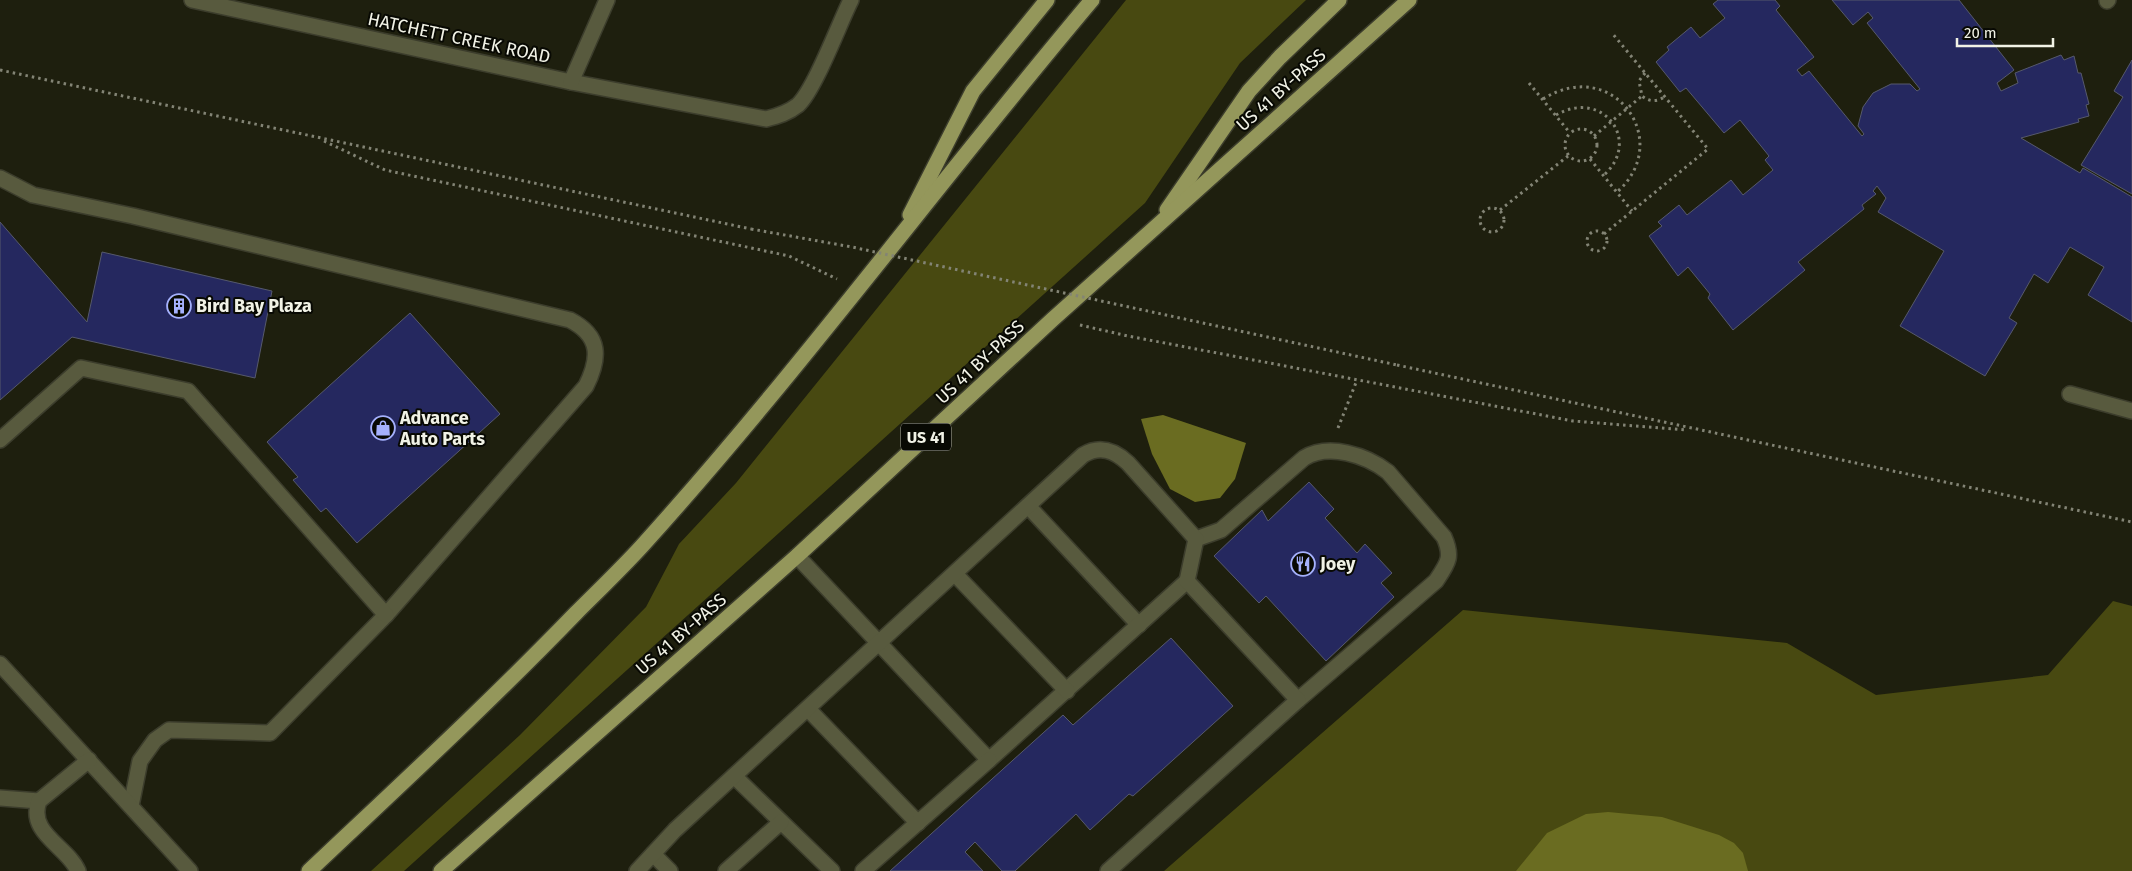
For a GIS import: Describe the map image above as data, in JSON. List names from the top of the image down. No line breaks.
{"streets":{"main road":["US 41 BY-PASS","US 41"],"street":["HATCHETT CREEK ROAD"]},"places":{"building":["Bird Bay Plaza"],"shop":["Advance Auto Parts"],"restaurant":["Joey"]},"scale_bar":"20 m"}
